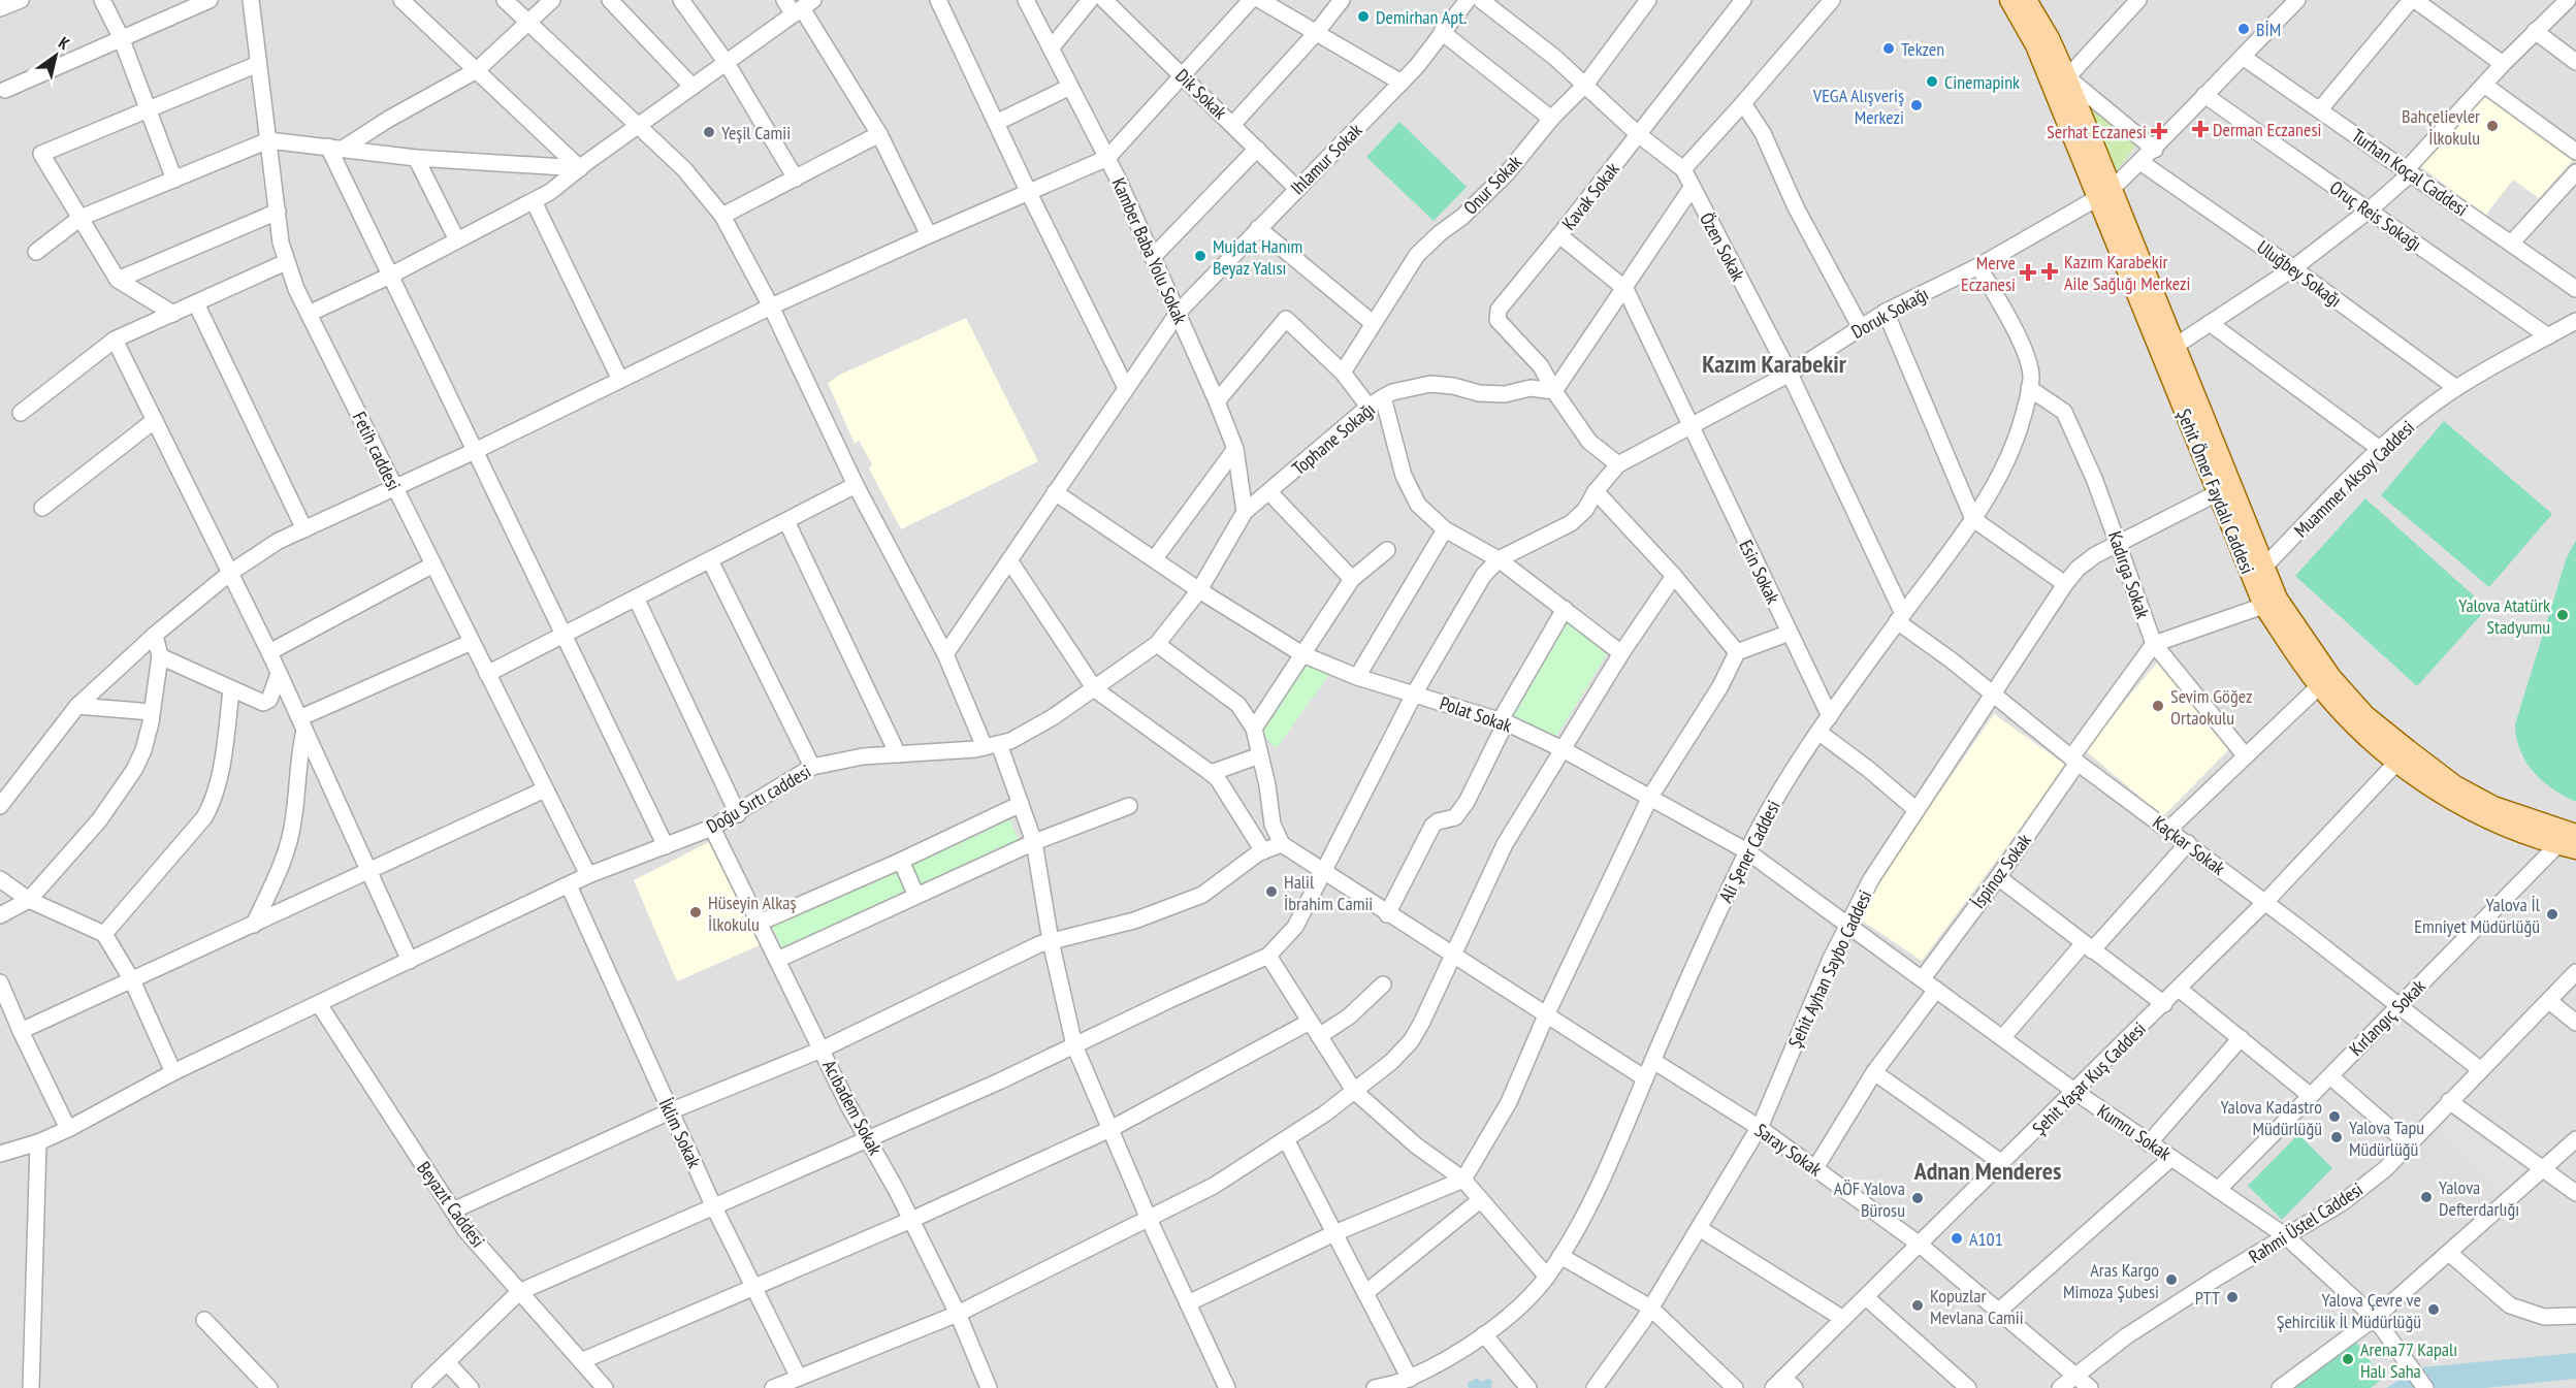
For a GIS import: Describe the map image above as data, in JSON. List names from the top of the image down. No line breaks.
{"streets":{"main road":["Şehit Ömer Faydalı Caddesi"],"street":["Dik Sokak","Ihlamur Sokak","Turhan Koçal Caddesi","Onur Sokak","Kavak Sokak","Oruç Reis Sokağı","Özen Sokak","Kamber Baba Yolu Sokak","Uluğbey Sokağı","Doruk Sokağı","Tophane Sokağı","Fetih caddesi","Muammer Aksoy Caddesi","Esin Sokak","Kadırga Sokak","Polat Sokak","Doğu Sırtı caddesi","Kaçkar Sokak","Ali Şener Caddesi","İspinoz Sokak","Şehit Ayhan Saybo Caddesi","Kırlangıç Sokak","Şehit Yaşar Kuş Caddesi","Acıbadem Sokak","Kumru Sokak","İklim Sokak","Saray Sokak","Beyazıt Caddesi","Rahmi Üstel Caddesi"]},"crossings":[["Dik Sokak","Ihlamur Sokak"],["Ihlamur Sokak","Kamber Baba Yolu Sokak"],["Ihlamur Sokak","Polat Sokak"],["Turhan Koçal Caddesi","Doruk Sokağı"],["Onur Sokak","Özen Sokak"],["Kavak Sokak","Özen Sokak"],["Kavak Sokak","Tophane Sokağı"],["Oruç Reis Sokağı","Doruk Sokağı"],["Oruç Reis Sokağı","Muammer Aksoy Caddesi"],["Özen Sokak","Doruk Sokağı"],["Özen Sokak","Kaçkar Sokak"],["Özen Sokak","Ali Şener Caddesi"],["Kamber Baba Yolu Sokak","Tophane Sokağı"],["Kamber Baba Yolu Sokak","Doğu Sırtı caddesi"],["Uluğbey Sokağı","Doruk Sokağı"],["Uluğbey Sokağı","Muammer Aksoy Caddesi"],["Doruk Sokağı","Şehit Ömer Faydalı Caddesi"],["Doruk Sokağı","Esin Sokak"],["Doruk Sokağı","Ali Şener Caddesi"],["Tophane Sokağı","Doğu Sırtı caddesi"],["Fetih caddesi","Doğu Sırtı caddesi"],["Muammer Aksoy Caddesi","Şehit Ömer Faydalı Caddesi"],["Şehit Ömer Faydalı Caddesi","Şehit Ayhan Saybo Caddesi"],["Şehit Ömer Faydalı Caddesi","Kırlangıç Sokak"],["Şehit Ömer Faydalı Caddesi","Şehit Yaşar Kuş Caddesi"],["Esin Sokak","Ali Şener Caddesi"],["Kadırga Sokak","Ali Şener Caddesi"],["Kadırga Sokak","İspinoz Sokak"],["Kadırga Sokak","Şehit Ayhan Saybo Caddesi"],["Polat Sokak","Doğu Sırtı caddesi"],["Polat Sokak","Ali Şener Caddesi"],["Polat Sokak","Kumru Sokak"],["Doğu Sırtı caddesi","Acıbadem Sokak"],["Doğu Sırtı caddesi","İklim Sokak"],["Doğu Sırtı caddesi","Beyazıt Caddesi"],["Kaçkar Sokak","Ali Şener Caddesi"],["Kaçkar Sokak","İspinoz Sokak"],["Kaçkar Sokak","Şehit Ayhan Saybo Caddesi"],["Kaçkar Sokak","Kırlangıç Sokak"],["Kaçkar Sokak","Şehit Yaşar Kuş Caddesi"],["Kaçkar Sokak","Rahmi Üstel Caddesi"],["Ali Şener Caddesi","Kumru Sokak"],["Ali Şener Caddesi","Saray Sokak"],["İspinoz Sokak","Kumru Sokak"],["Şehit Ayhan Saybo Caddesi","Kumru Sokak"],["Şehit Ayhan Saybo Caddesi","Saray Sokak"],["Kırlangıç Sokak","Kumru Sokak"],["Şehit Yaşar Kuş Caddesi","Kumru Sokak"],["Şehit Yaşar Kuş Caddesi","Saray Sokak"],["Kumru Sokak","Rahmi Üstel Caddesi"],["Saray Sokak","Rahmi Üstel Caddesi"]],"districts":["Kazım Karabekir","Adnan Menderes"],"places":{"other":["Demirhan Apt.","BİM","Tekzen","Cinemapink","VEGA Alışveriş Merkezi","Bahçelievler İlkokulu","Yeşil Camii","Mujdat Hanım Beyaz Yalısı","Yalova Atatürk Stadyumu","Sevim Göğez Ortaokulu","Halil İbrahim Camii","Hüseyin Alkaş İlkokulu","Yalova İl Emniyet Müdürlüğü","Yalova Kadastro Müdürlüğü","Yalova Tapu Müdürlüğü","Yalova Defterdarlığı","AÖF Yalova Bürosu","A101","Aras Kargo Mimoza Şubesi","PTT","Kopuzlar Mevlana Camii","Yalova Çevre ve Şehircilik İl Müdürlüğü","Arena77 Kapalı Halı Saha"],"health":["Derman Eczanesi","Serhat Eczanesi","Kazım Karabekir Aile Sağlığı Merkezi","Merve Eczanesi"]},"north":"top right"}
